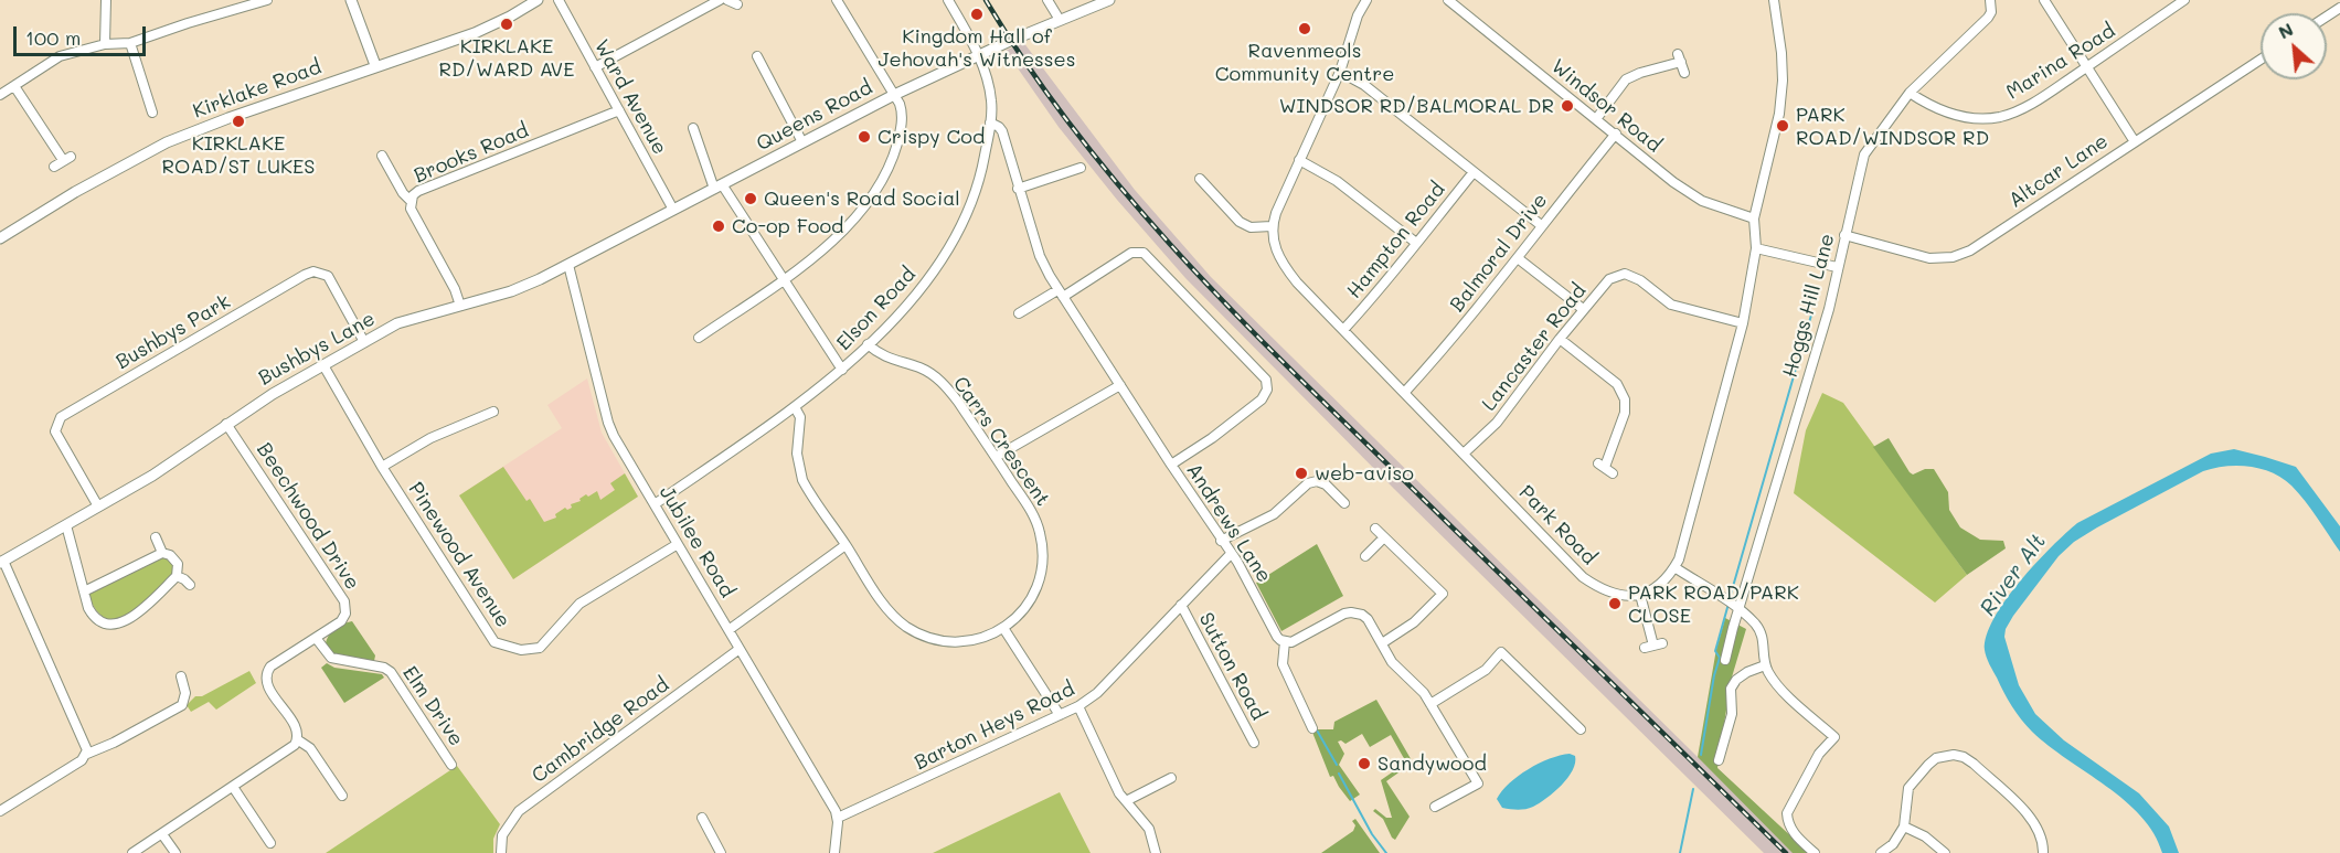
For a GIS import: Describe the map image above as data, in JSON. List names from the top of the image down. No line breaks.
{"streets":{"street":["Marina Road","Kirklake Road","Ward Avenue","Windsor Road","Queens Road","Brooks Road","Altcar Lane","Hampton Road","Balmoral Drive","Hoggs Hill Lane","Elson Road","Bushbys Park","Lancaster Road","Bushbys Lane","Carrs Crescent","Beechwood Drive","Andrews Lane","Park Road","Jubilee Road","Pinewood Avenue","Sutton Road","Elm Drive","Barton Heys Road","Cambridge Road"]},"crossings":[["Marina Road","Hoggs Hill Lane"],["Ward Avenue","Queens Road"],["Ward Avenue","Brooks Road"],["Ward Avenue","Bushbys Lane"],["Windsor Road","Balmoral Drive"],["Queens Road","Elson Road"],["Queens Road","Bushbys Lane"],["Brooks Road","Bushbys Lane"],["Altcar Lane","Hoggs Hill Lane"],["Hampton Road","Park Road"],["Balmoral Drive","Park Road"],["Elson Road","Carrs Crescent"],["Elson Road","Andrews Lane"],["Elson Road","Jubilee Road"],["Bushbys Park","Bushbys Lane"],["Lancaster Road","Park Road"],["Bushbys Lane","Beechwood Drive"],["Bushbys Lane","Jubilee Road"],["Bushbys Lane","Pinewood Avenue"],["Beechwood Drive","Elm Drive"],["Andrews Lane","Barton Heys Road"],["Jubilee Road","Pinewood Avenue"],["Jubilee Road","Barton Heys Road"],["Jubilee Road","Cambridge Road"],["Sutton Road","Barton Heys Road"]],"water":["River Alt"],"places":["Kingdom Hall of Jehovah's Witnesses","KIRKLAKE RD/WARD AVE","Ravenmeols Community Centre","WINDSOR RD/BALMORAL DR","KIRKLAKE ROAD/ST LUKES","PARK ROAD/WINDSOR RD","Crispy Cod","Queen's Road Social","Co-op Food","web-aviso","PARK ROAD/PARK CLOSE","Sandywood"],"scale_bar":"100 m","north":"top left"}
